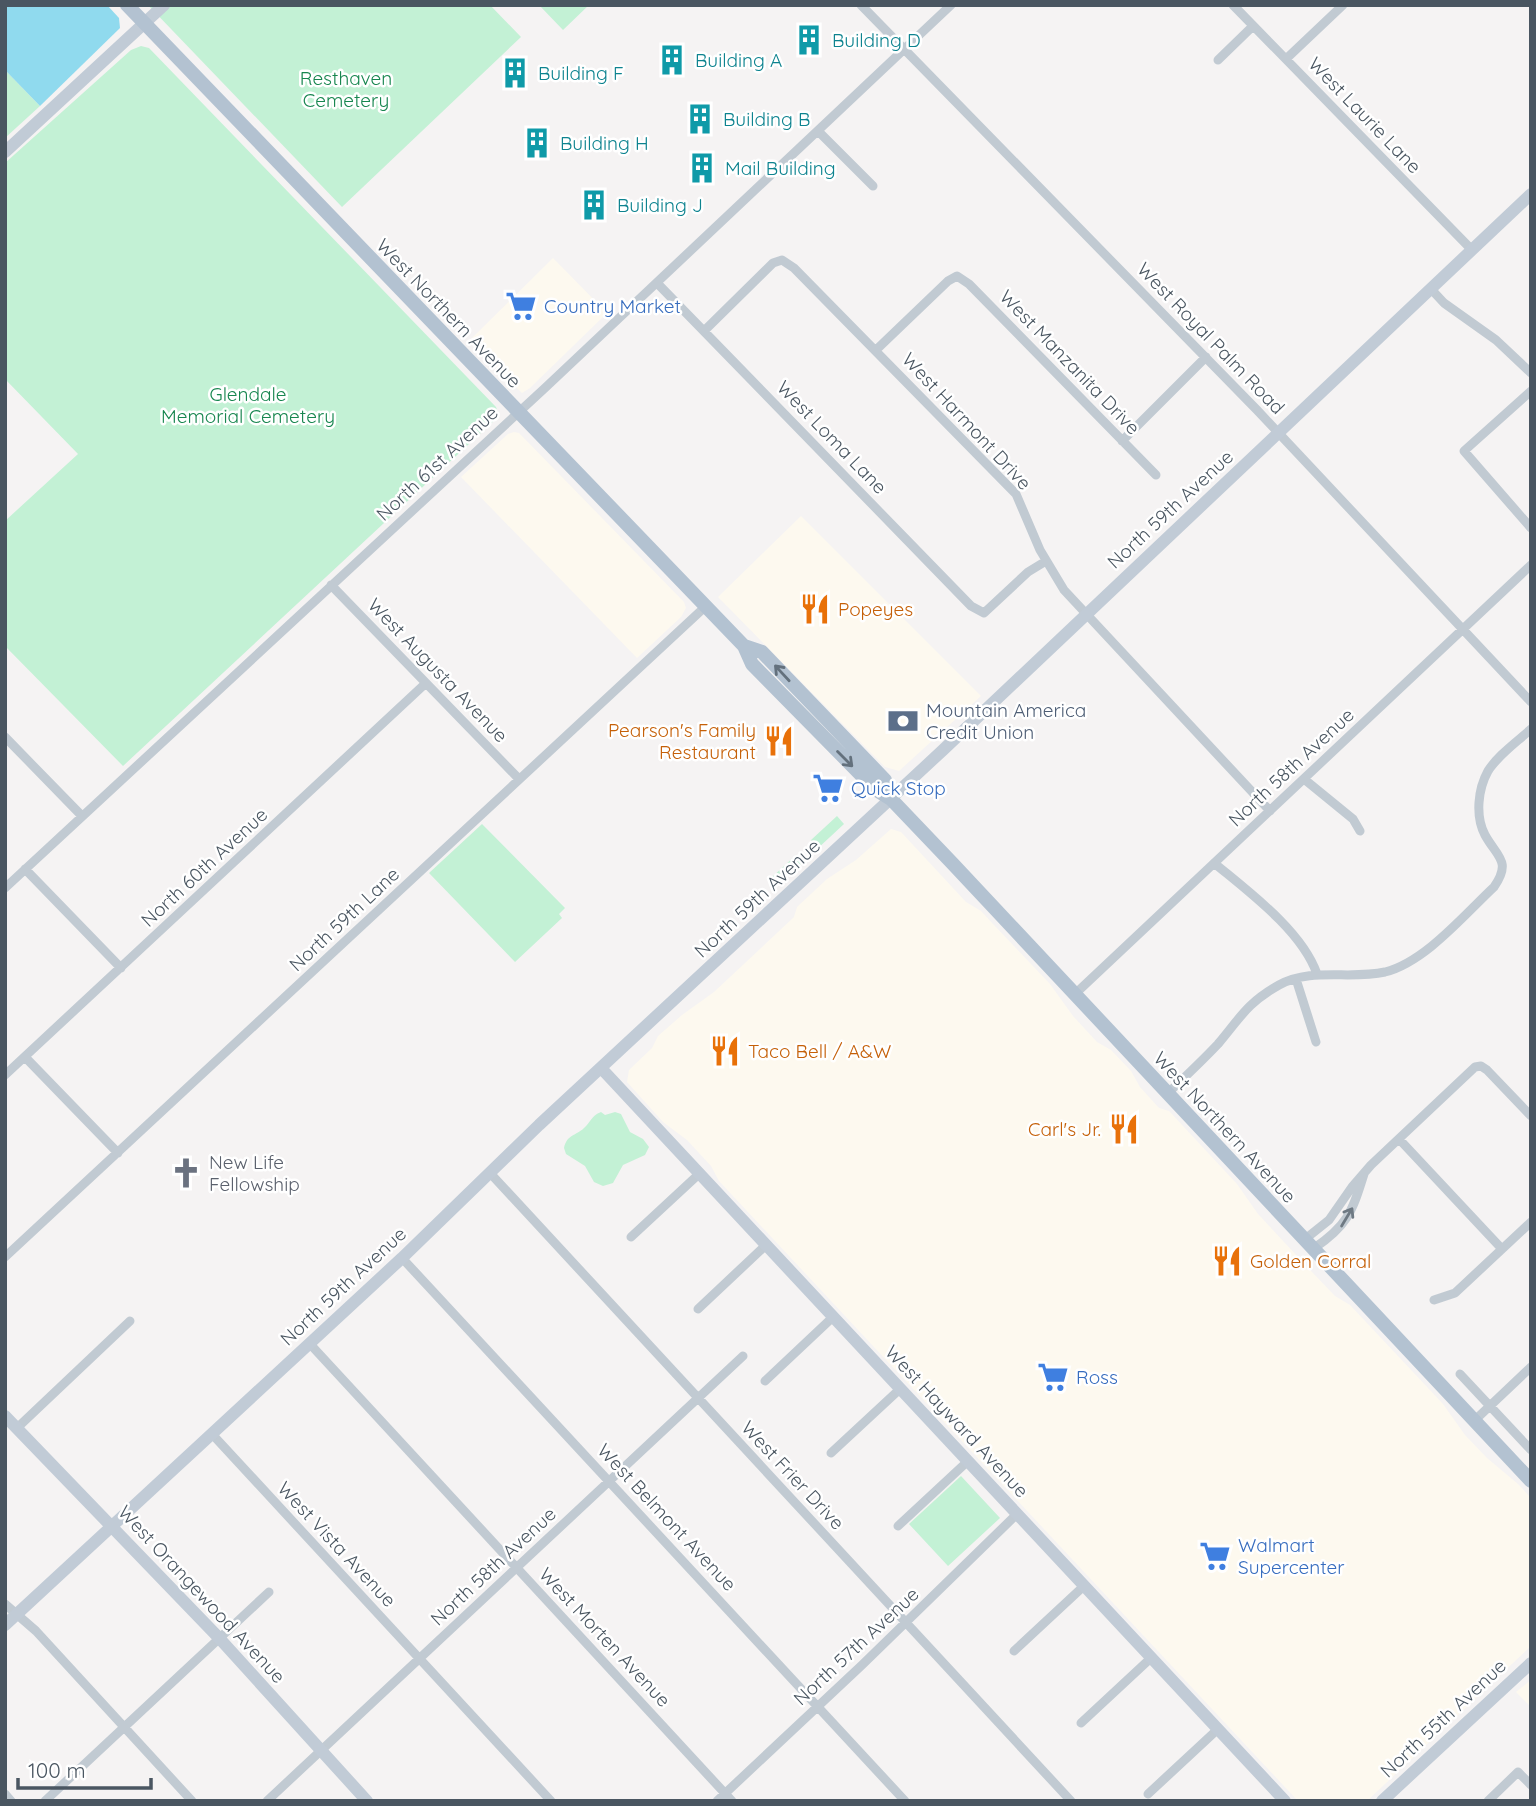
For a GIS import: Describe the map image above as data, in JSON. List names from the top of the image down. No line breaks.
{"streets":{"main road":["West Northern Avenue","North 59th Avenue","West Hayward Avenue","West Orangewood Avenue","North 55th Avenue"],"street":["West Laurie Lane","West Royal Palm Road","West Manzanita Drive","West Harmont Drive","West Loma Lane","North 61st Avenue","West Augusta Avenue","North 58th Avenue","North 60th Avenue","North 59th Lane","West Frier Drive","West Belmont Avenue","West Vista Avenue","West Morten Avenue","North 57th Avenue"]},"crossings":[["West Laurie Lane","North 59th Avenue"],["West Northern Avenue","North 61st Avenue"],["West Northern Avenue","North 59th Avenue"],["West Northern Avenue","North 58th Avenue"],["West Northern Avenue","North 59th Lane"],["West Royal Palm Road","North 61st Avenue"],["West Royal Palm Road","North 59th Avenue"],["West Royal Palm Road","North 58th Avenue"],["West Manzanita Drive","West Harmont Drive"],["West Harmont Drive","West Loma Lane"],["West Harmont Drive","North 59th Avenue"],["West Harmont Drive","North 58th Avenue"],["West Loma Lane","North 61st Avenue"],["North 61st Avenue","West Augusta Avenue"],["North 59th Avenue","West Hayward Avenue"],["North 59th Avenue","West Frier Drive"],["North 59th Avenue","West Belmont Avenue"],["North 59th Avenue","West Vista Avenue"],["North 59th Avenue","West Orangewood Avenue"],["North 59th Avenue","West Morten Avenue"],["West Augusta Avenue","North 60th Avenue"],["West Augusta Avenue","North 59th Lane"],["North 58th Avenue","West Frier Drive"],["North 58th Avenue","West Belmont Avenue"],["North 58th Avenue","West Vista Avenue"],["North 58th Avenue","West Orangewood Avenue"],["North 58th Avenue","West Morten Avenue"],["West Hayward Avenue","North 57th Avenue"],["West Frier Drive","North 57th Avenue"],["West Belmont Avenue","North 57th Avenue"],["West Morten Avenue","North 57th Avenue"]],"parks":["Resthaven Cemetery","Glendale Memorial Cemetery"],"places":{"building":["Building D","Building A","Building F","Building B","Building H","Mail Building","Building J"],"supermarket":["Country Market","Quick Stop","Ross","Walmart Supercenter"],"restaurant":["Popeyes","Pearson's Family Restaurant","Taco Bell / A&W","Carl's Jr.","Golden Corral"],"bank":["Mountain America Credit Union"],"church":["New Life Fellowship"]},"scale_bar":"100 m"}
